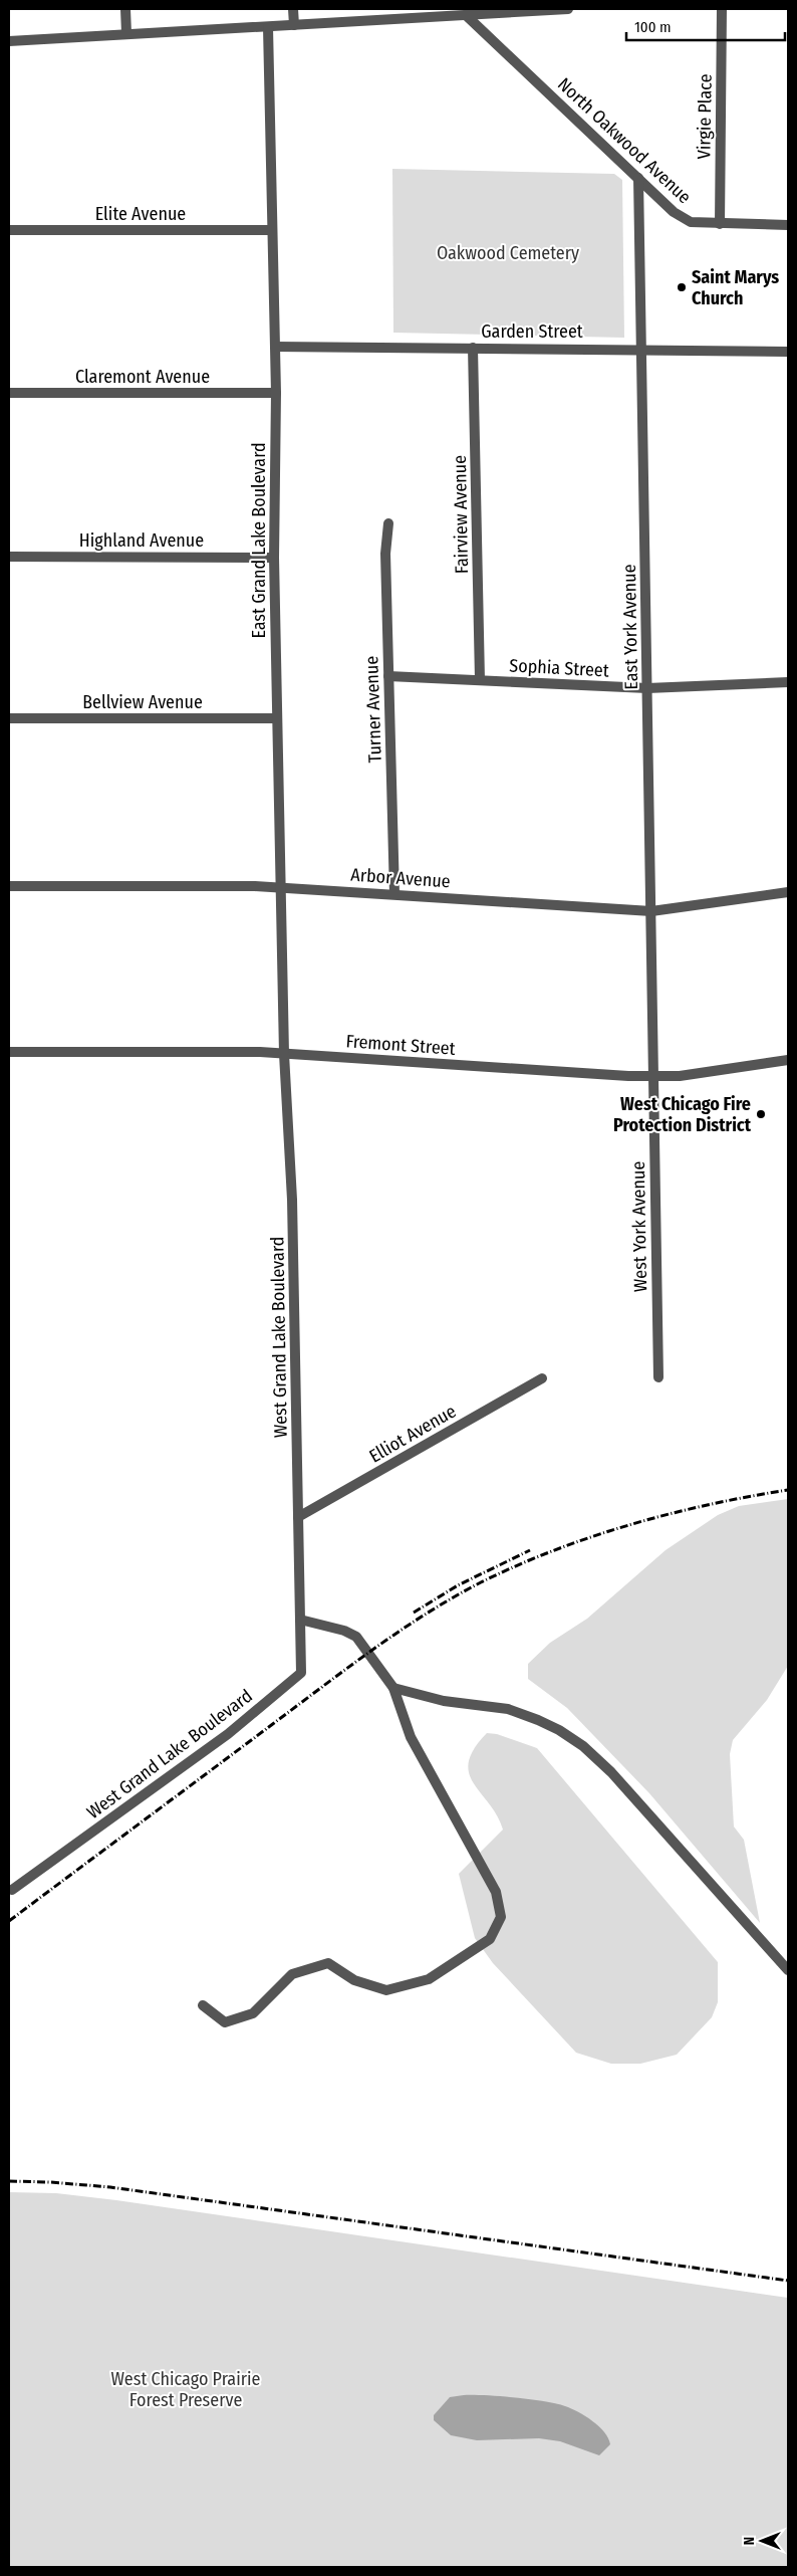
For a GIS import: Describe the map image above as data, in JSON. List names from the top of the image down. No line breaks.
{"streets":{"street":["Virgie Place","North Oakwood Avenue","Elite Avenue","Garden Street","Claremont Avenue","Fairview Avenue","Highland Avenue","East Grand Lake Boulevard","East York Avenue","Sophia Street","Bellview Avenue","Turner Avenue","Arbor Avenue","Fremont Street","West York Avenue","West Grand Lake Boulevard","Elliot Avenue"]},"crossings":[["Virgie Place","North Oakwood Avenue"],["North Oakwood Avenue","East York Avenue"],["Elite Avenue","East Grand Lake Boulevard"],["Garden Street","Fairview Avenue"],["Garden Street","East Grand Lake Boulevard"],["Garden Street","East York Avenue"],["Claremont Avenue","East Grand Lake Boulevard"],["Fairview Avenue","Sophia Street"],["Highland Avenue","East Grand Lake Boulevard"],["East Grand Lake Boulevard","Bellview Avenue"],["East Grand Lake Boulevard","Arbor Avenue"],["East Grand Lake Boulevard","Fremont Street"],["East Grand Lake Boulevard","West Grand Lake Boulevard"],["East York Avenue","Sophia Street"],["East York Avenue","Arbor Avenue"],["East York Avenue","Fremont Street"],["East York Avenue","West York Avenue"],["Sophia Street","Turner Avenue"],["Turner Avenue","Arbor Avenue"],["Fremont Street","West York Avenue"],["Fremont Street","West Grand Lake Boulevard"],["West Grand Lake Boulevard","Elliot Avenue"]],"parks":["Oakwood Cemetery","West Chicago Prairie Forest Preserve"],"places":["Saint Marys Church","West Chicago Fire Protection District"],"scale_bar":"100 m","north":"left"}
